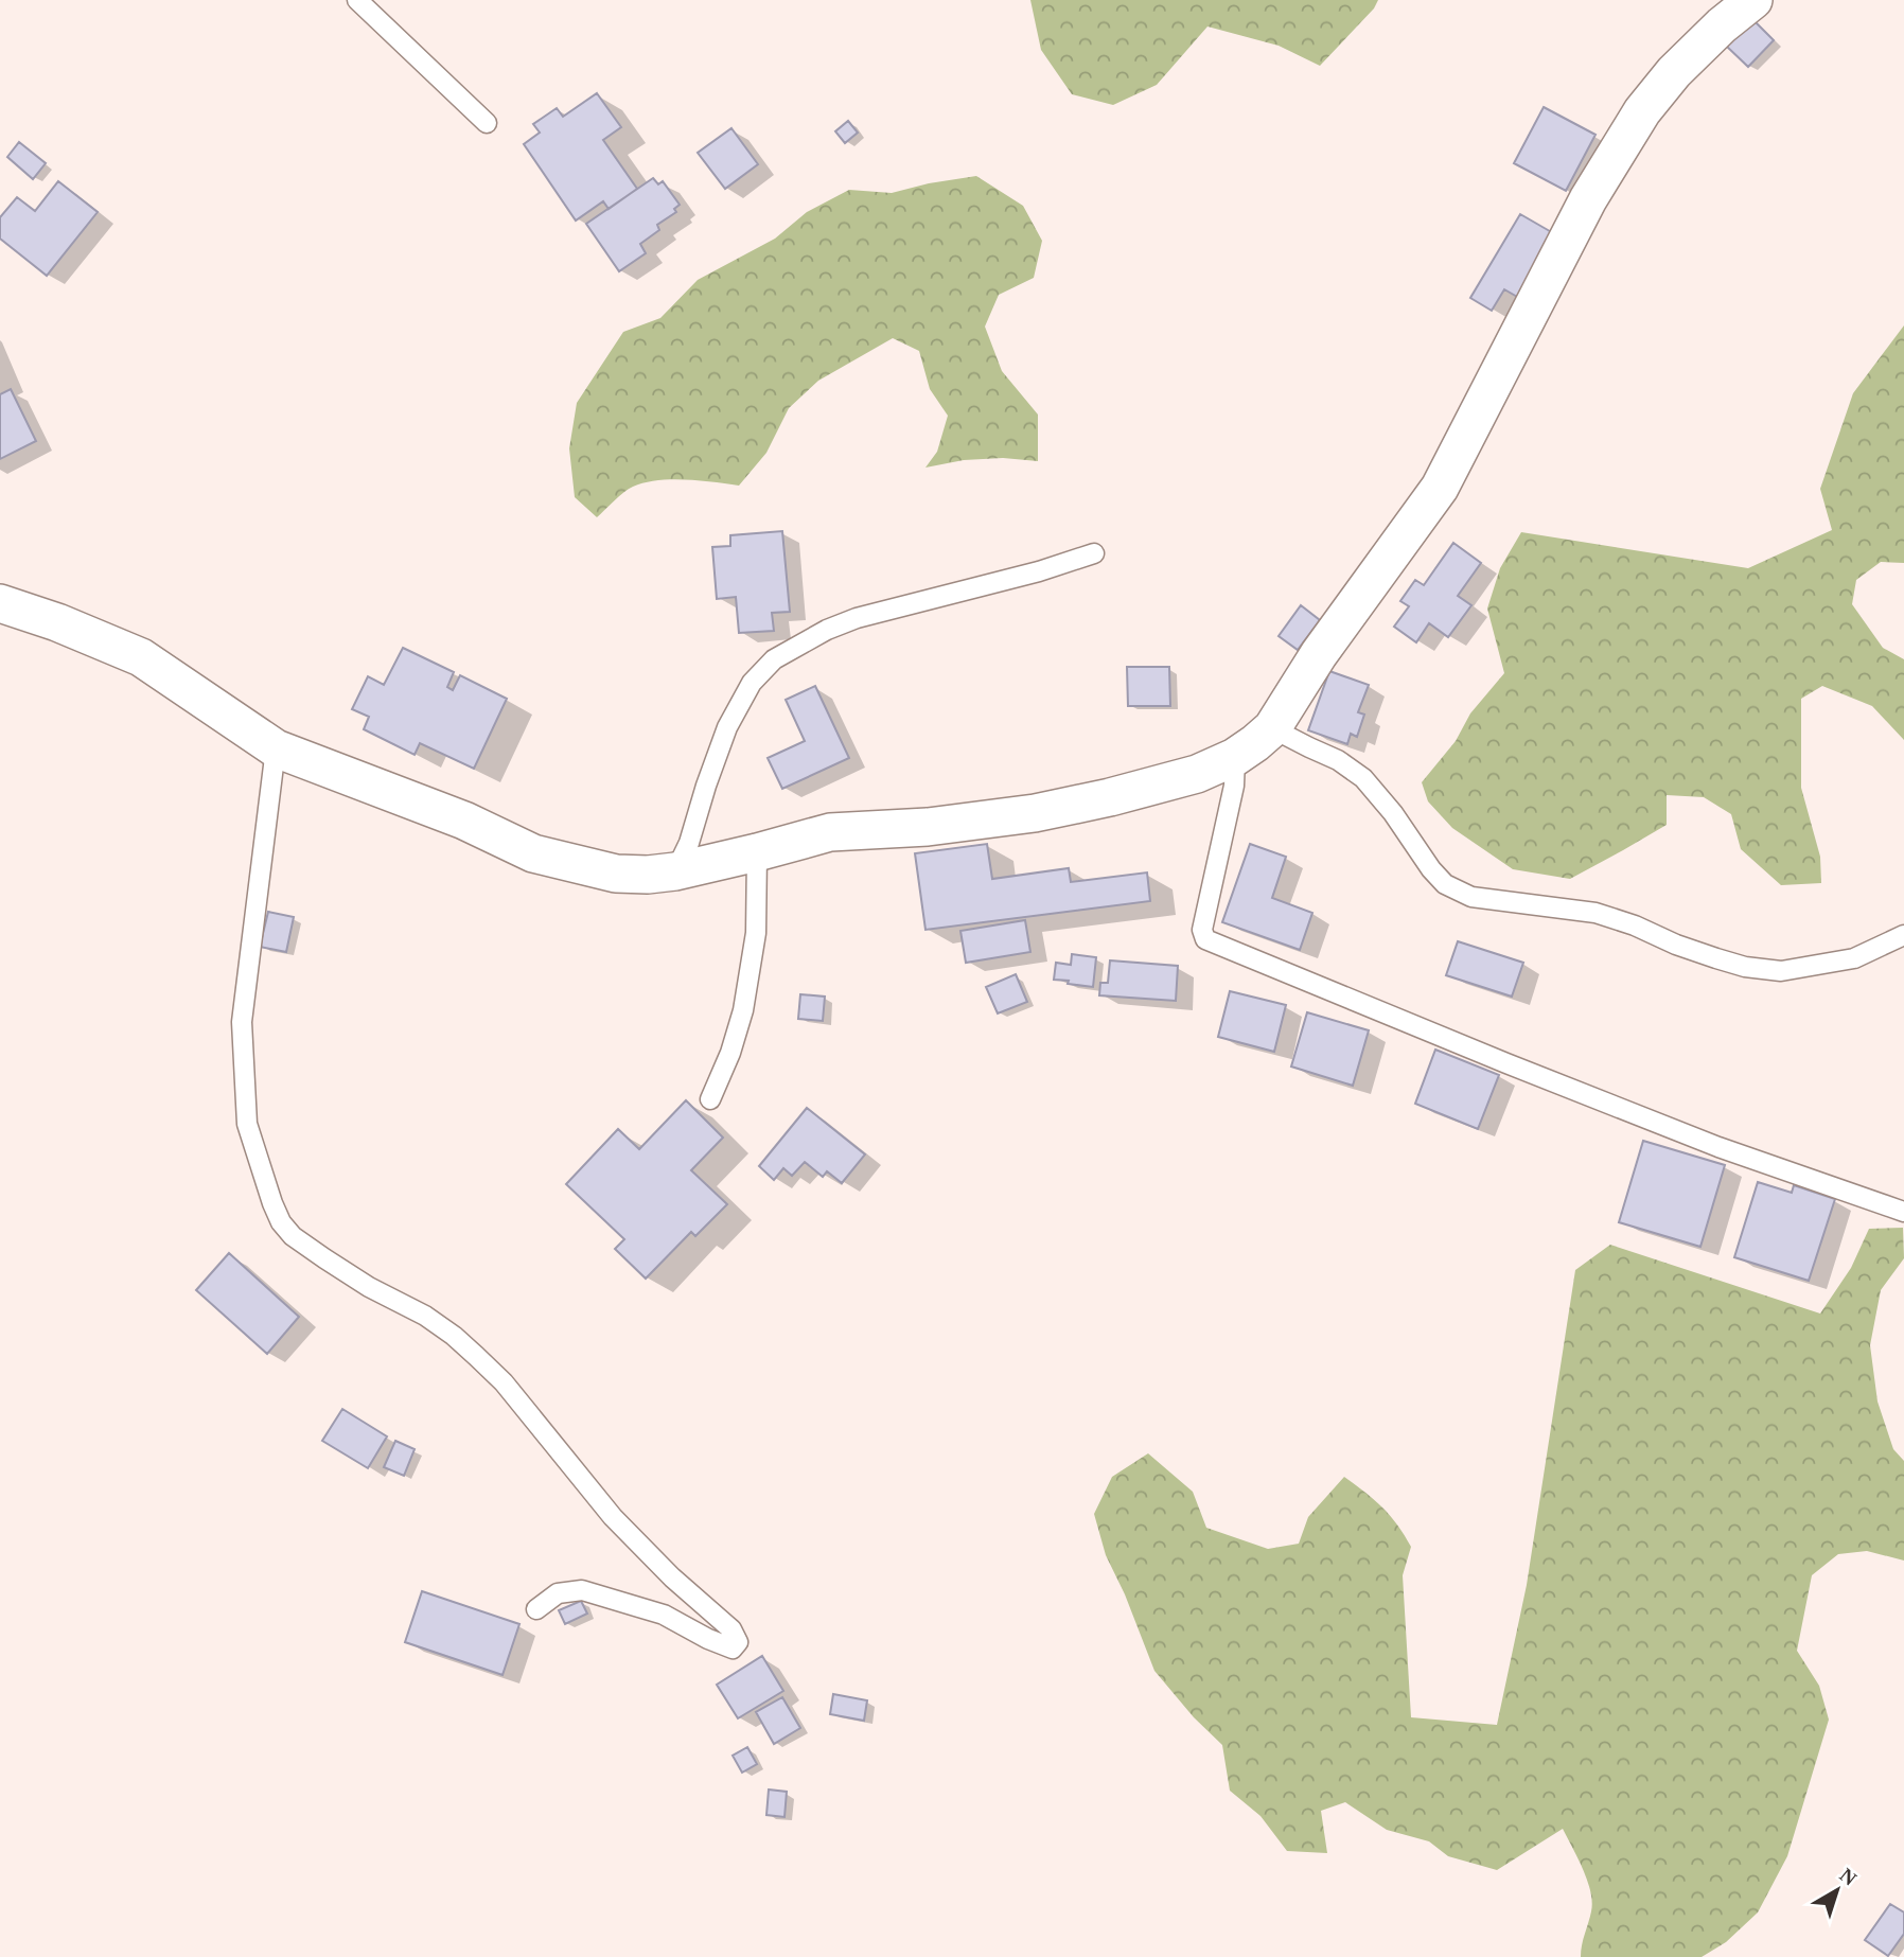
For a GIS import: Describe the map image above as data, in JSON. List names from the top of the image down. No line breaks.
{"north":"top right"}
